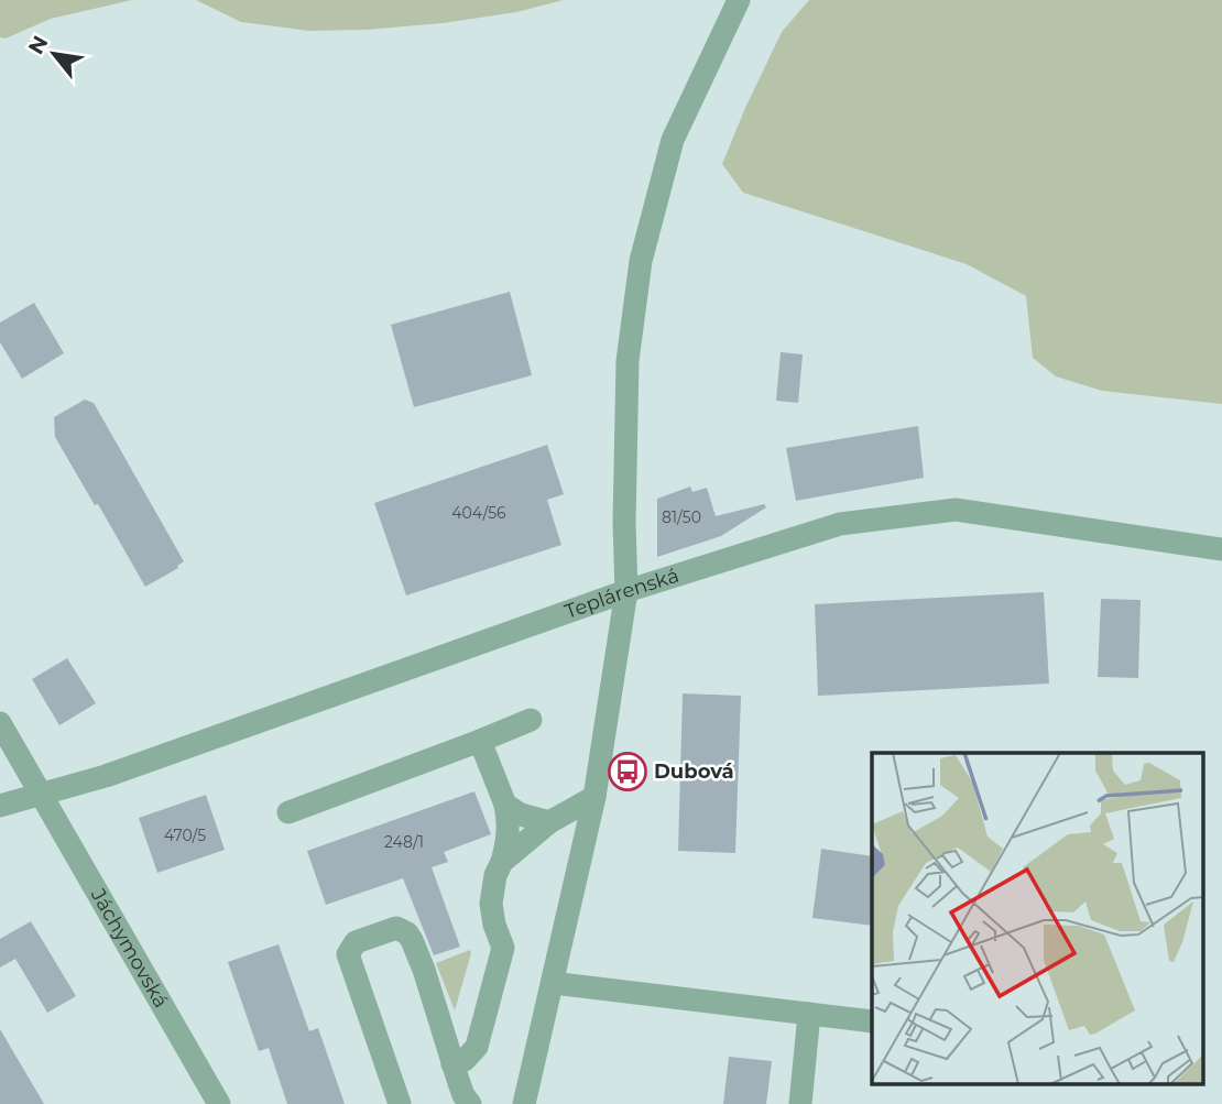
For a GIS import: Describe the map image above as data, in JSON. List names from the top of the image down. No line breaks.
{"streets":{"street":["Teplárenská","Jáchymovská"]},"crossings":[["Teplárenská","Jáchymovská"]],"places":{"bus stop":["Dubová"]},"house_numbers":["404/56","81/50","470/5","248/1"],"north":"top left"}
